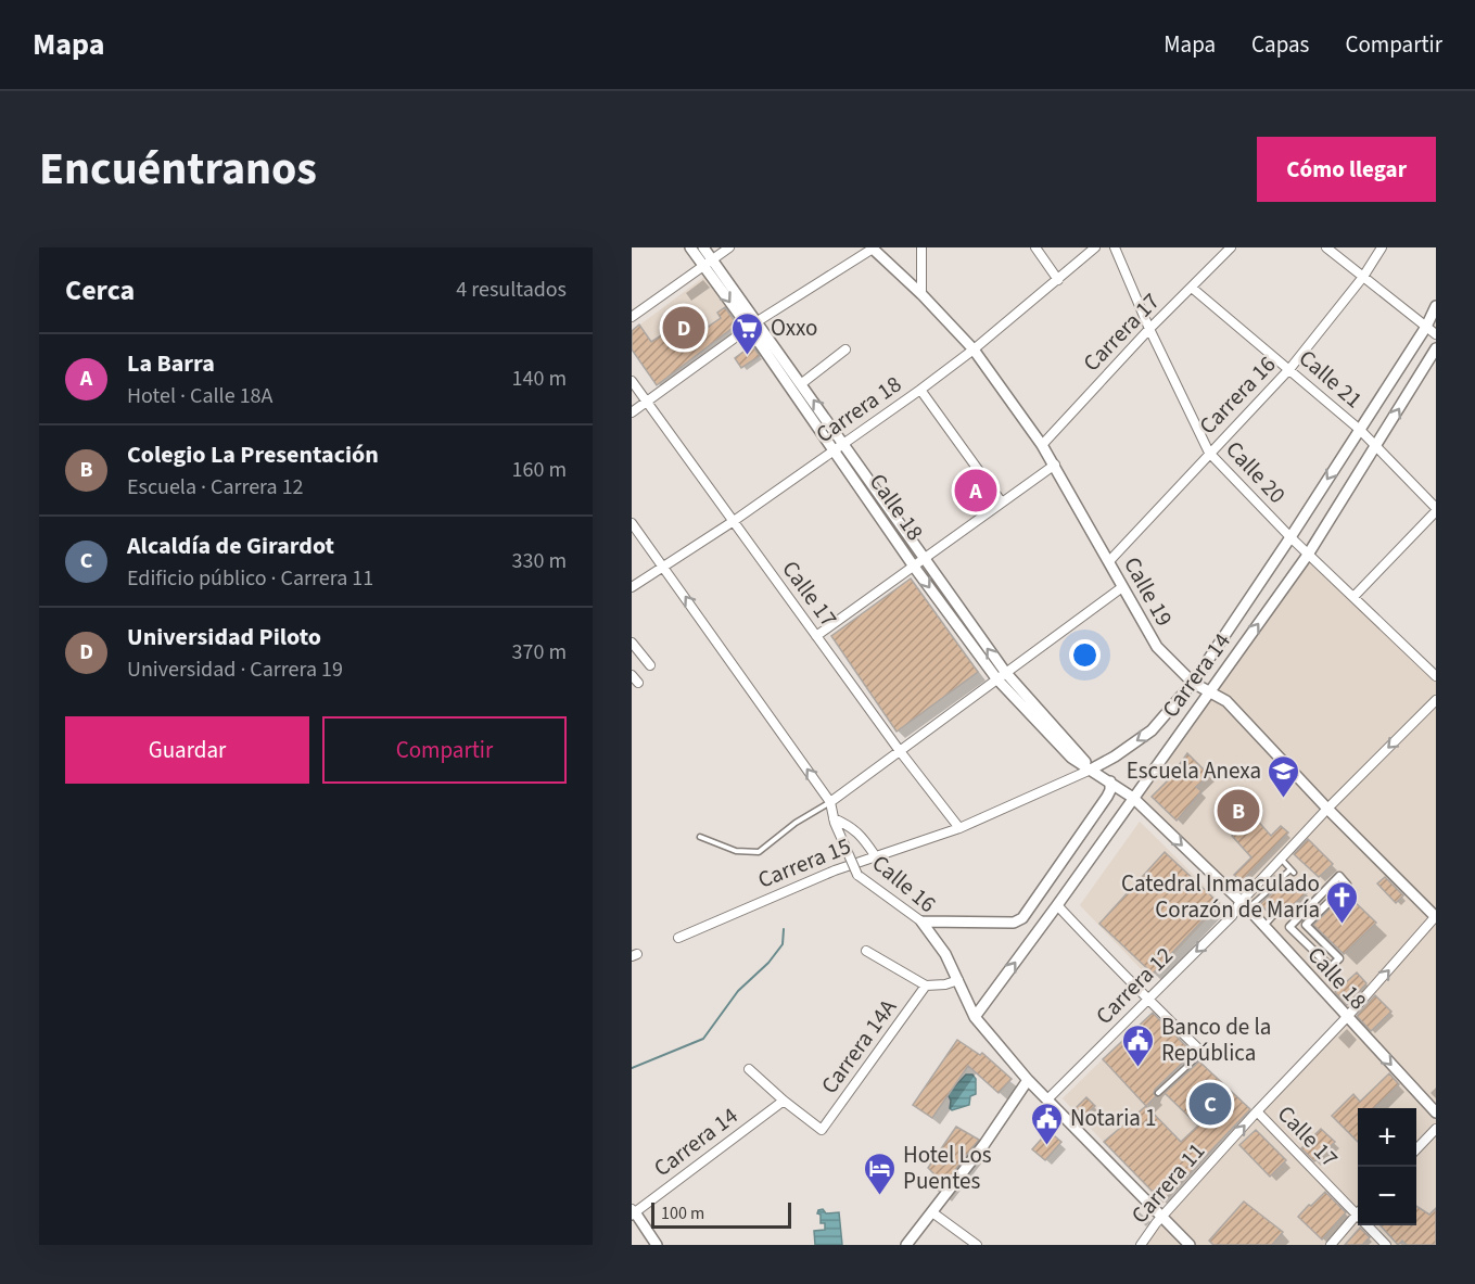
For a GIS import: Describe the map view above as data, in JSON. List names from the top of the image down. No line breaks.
{"streets":{"street":["Carrera 17","Calle 21","Carrera 16","Carrera 18","Calle 20","Calle 18","Calle 19","Calle 17","Carrera 14","Carrera 15","Calle 16","Carrera 12","Carrera 14A","Carrera 11"]},"crossings":[["Carrera 17","Calle 21"],["Carrera 17","Calle 20"],["Carrera 17","Calle 19"],["Calle 21","Carrera 16"],["Calle 21","Carrera 14"],["Carrera 16","Calle 20"],["Carrera 16","Calle 19"],["Carrera 18","Calle 18"],["Carrera 18","Calle 19"],["Carrera 18","Calle 17"],["Carrera 18","Calle 16"],["Calle 20","Carrera 14"],["Calle 18","Carrera 14"],["Calle 18","Carrera 15"],["Calle 18","Carrera 12"],["Calle 18","Carrera 11"],["Calle 19","Carrera 14"],["Calle 19","Carrera 12"],["Calle 19","Carrera 11"],["Calle 17","Carrera 15"],["Calle 17","Carrera 11"],["Carrera 14","Carrera 15"],["Carrera 14","Calle 16"],["Carrera 14","Carrera 14A"],["Calle 16","Carrera 12"],["Calle 16","Carrera 11"]],"one_way":["Carrera 12","Carrera 11"],"places":{"supermarket":["Oxxo"],"school or university":["Escuela Anexa"],"church":["Catedral Inmaculado Corazón de María"],"public building":["Banco de la República","Notaria 1"],"hotel":["Hotel Los Puentes"]},"scale_bar":"100 m","page":{"header":"Mapa","nav":["Mapa","Capas","Compartir"],"title":"Encuéntranos","buttons":["Cómo llegar",["Guardar","Compartir"]],"heading":["Cerca","4 resultados"],"pins":["D","A","B","C"],"list":[{"mark":"A","name":"La Barra","note":"Hotel · Calle 18A","value":"140 m"},{"mark":"B","name":"Colegio La Presentación","note":"Escuela · Carrera 12","value":"160 m"},{"mark":"C","name":"Alcaldía de Girardot","note":"Edificio público · Carrera 11","value":"330 m"},{"mark":"D","name":"Universidad Piloto","note":"Universidad · Carrera 19","value":"370 m"}],"map_buttons":["+","−"],"scale":"100 m"}}
